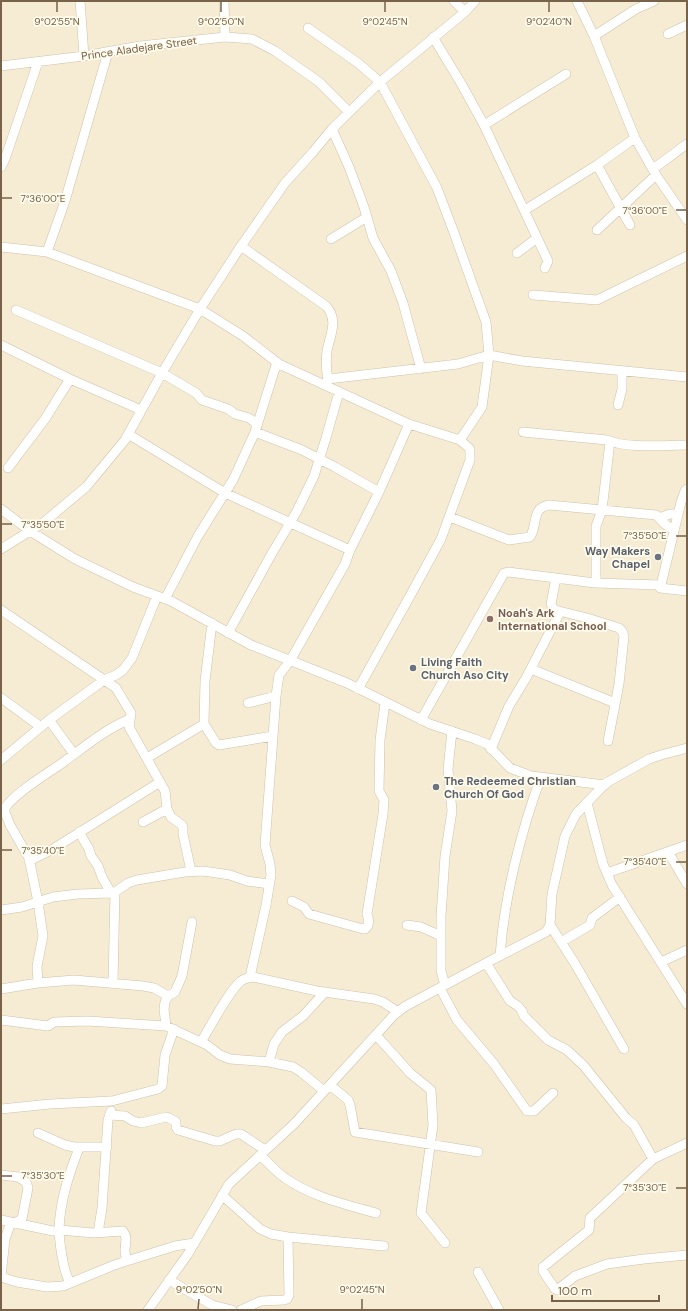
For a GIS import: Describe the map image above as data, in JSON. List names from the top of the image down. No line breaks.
{"streets":{"street":["Prince Aladejare Street"]},"places":["Way Makers Chapel","Noah's Ark International School","Living Faith Church Aso City","The Redeemed Christian Church Of God"],"scale_bar":"100 m","coordinates":["9°02'55\"N","9°02'50\"N","9°02'45\"N","9°02'40\"N","7°36'00\"E","7°35'50\"E","7°35'40\"E","7°35'30\"E"]}
